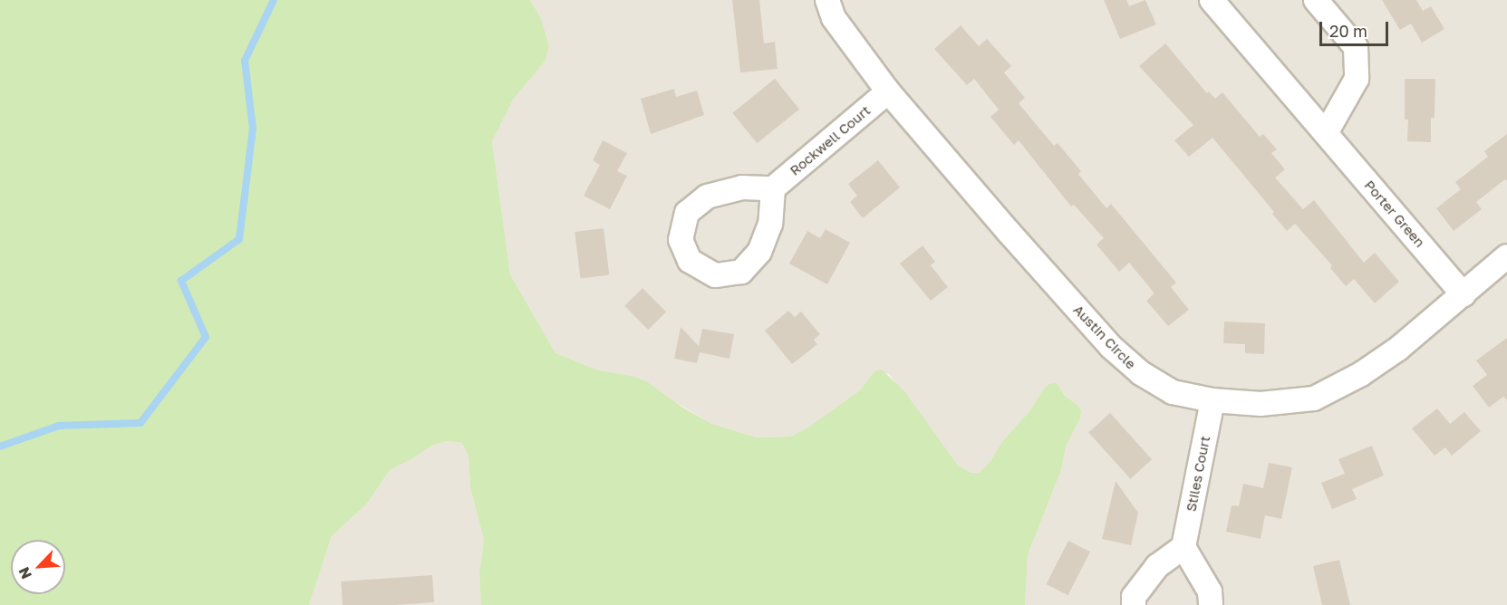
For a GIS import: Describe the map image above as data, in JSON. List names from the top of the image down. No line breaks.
{"streets":{"street":["Rockwell Court","Porter Green","Austin Circle","Stiles Court"]},"crossings":[["Rockwell Court","Austin Circle"],["Porter Green","Austin Circle"],["Austin Circle","Stiles Court"]],"scale_bar":"20 m","north":"bottom left"}
